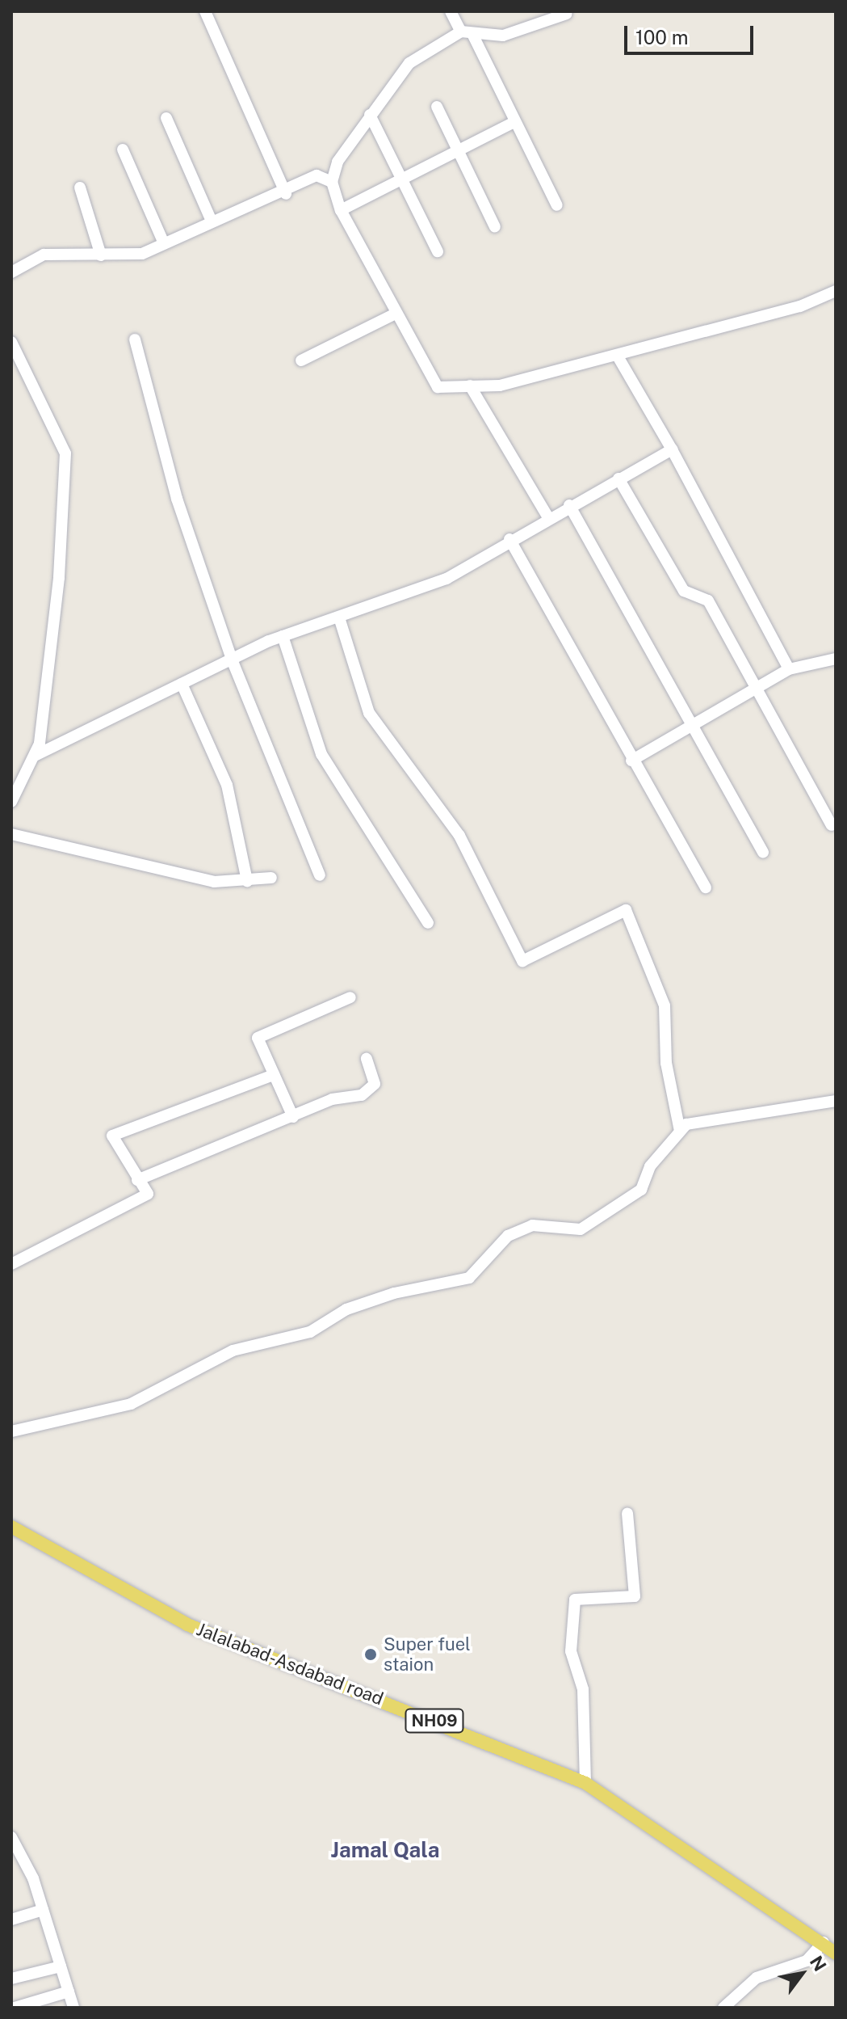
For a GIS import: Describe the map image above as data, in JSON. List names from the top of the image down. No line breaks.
{"streets":{"main road":["Jalalabad-Asdabad road","NH09"]},"districts":["Jamal Qala"],"places":["Super fuel staion"],"scale_bar":"100 m","north":"top right"}
